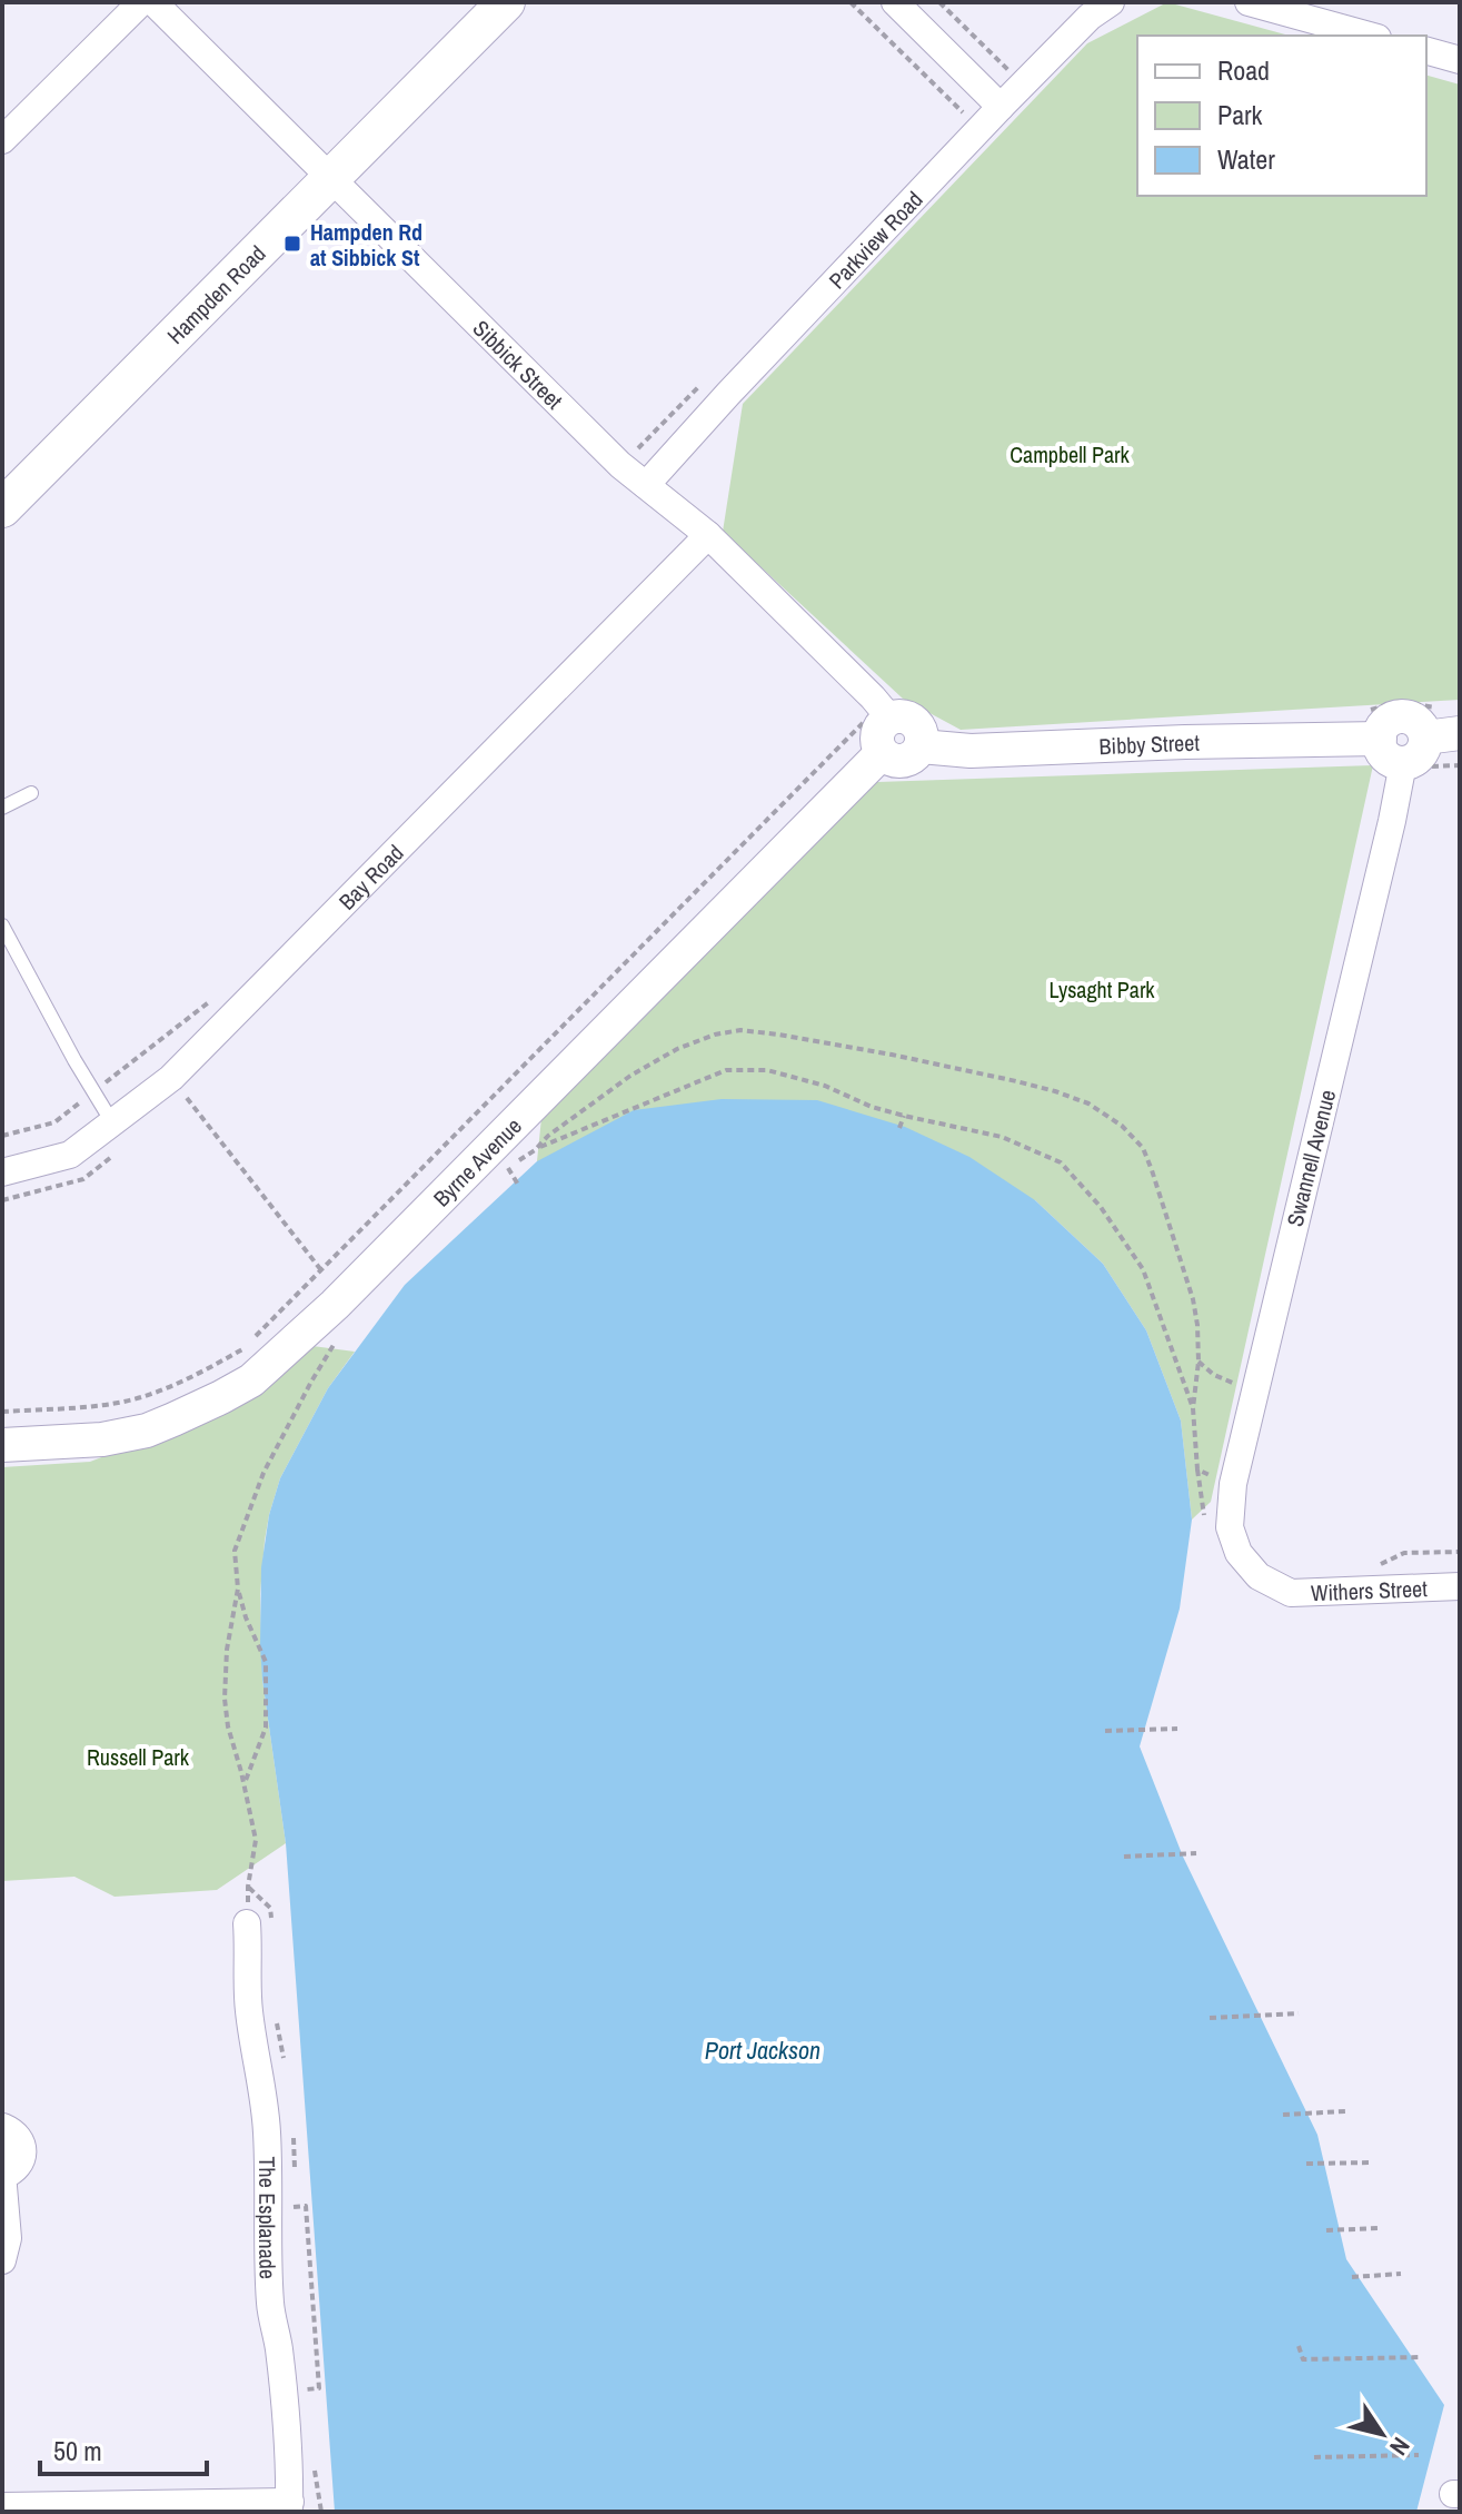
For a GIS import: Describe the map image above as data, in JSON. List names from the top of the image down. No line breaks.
{"streets":{"main road":["Hampden Road"],"street":["Parkview Road","Sibbick Street","Bibby Street","Bay Road","Swannell Avenue","Byrne Avenue","Withers Street","The Esplanade"]},"crossings":[["Parkview Road","Sibbick Street"],["Hampden Road","Sibbick Street"],["Sibbick Street","Bibby Street"],["Sibbick Street","Bay Road"],["Sibbick Street","Byrne Avenue"],["Bibby Street","Swannell Avenue"],["Bibby Street","Byrne Avenue"],["Swannell Avenue","Withers Street"]],"water":["Port Jackson"],"parks":["Campbell Park","Lysaght Park","Russell Park"],"places":{"transit":["Hampden Rd at Sibbick St"]},"legend":["Road","Park","Water"],"scale_bar":"50 m","north":"bottom right"}
